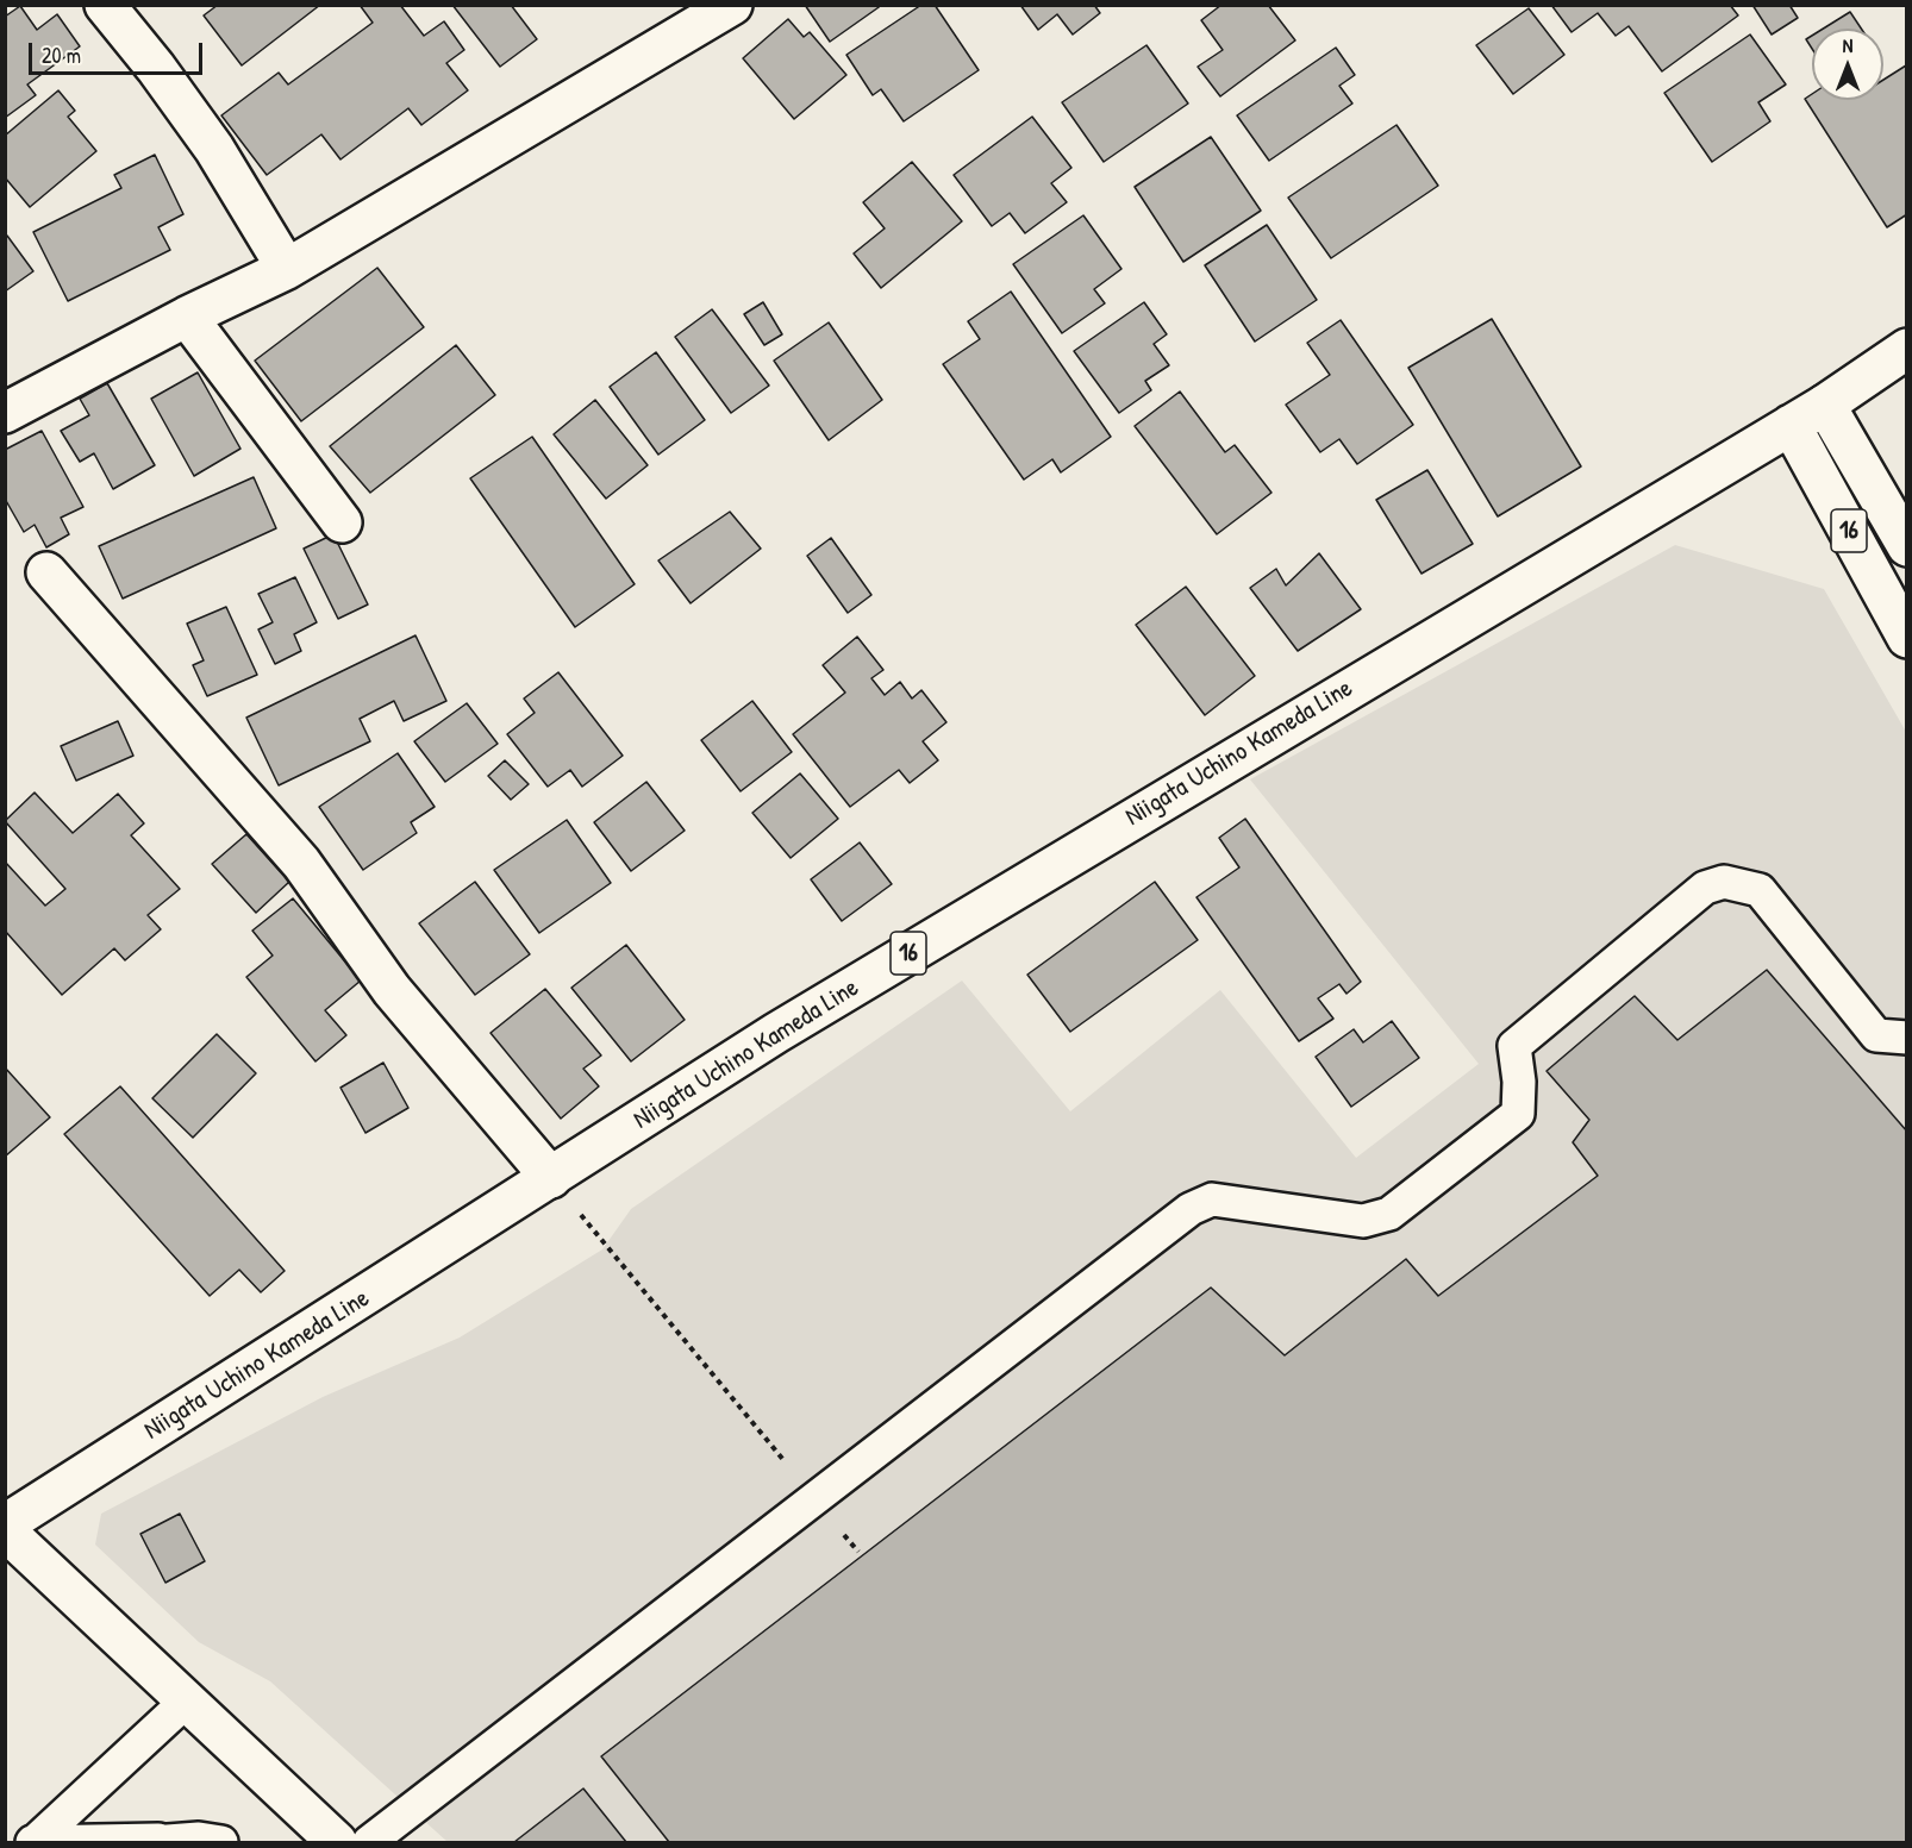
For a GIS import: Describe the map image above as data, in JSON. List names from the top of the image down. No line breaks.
{"streets":{"street":["16","Niigata Uchino Kameda Line"]},"crossings":[["16","Niigata Uchino Kameda Line"]],"scale_bar":"20 m","north":"top"}
